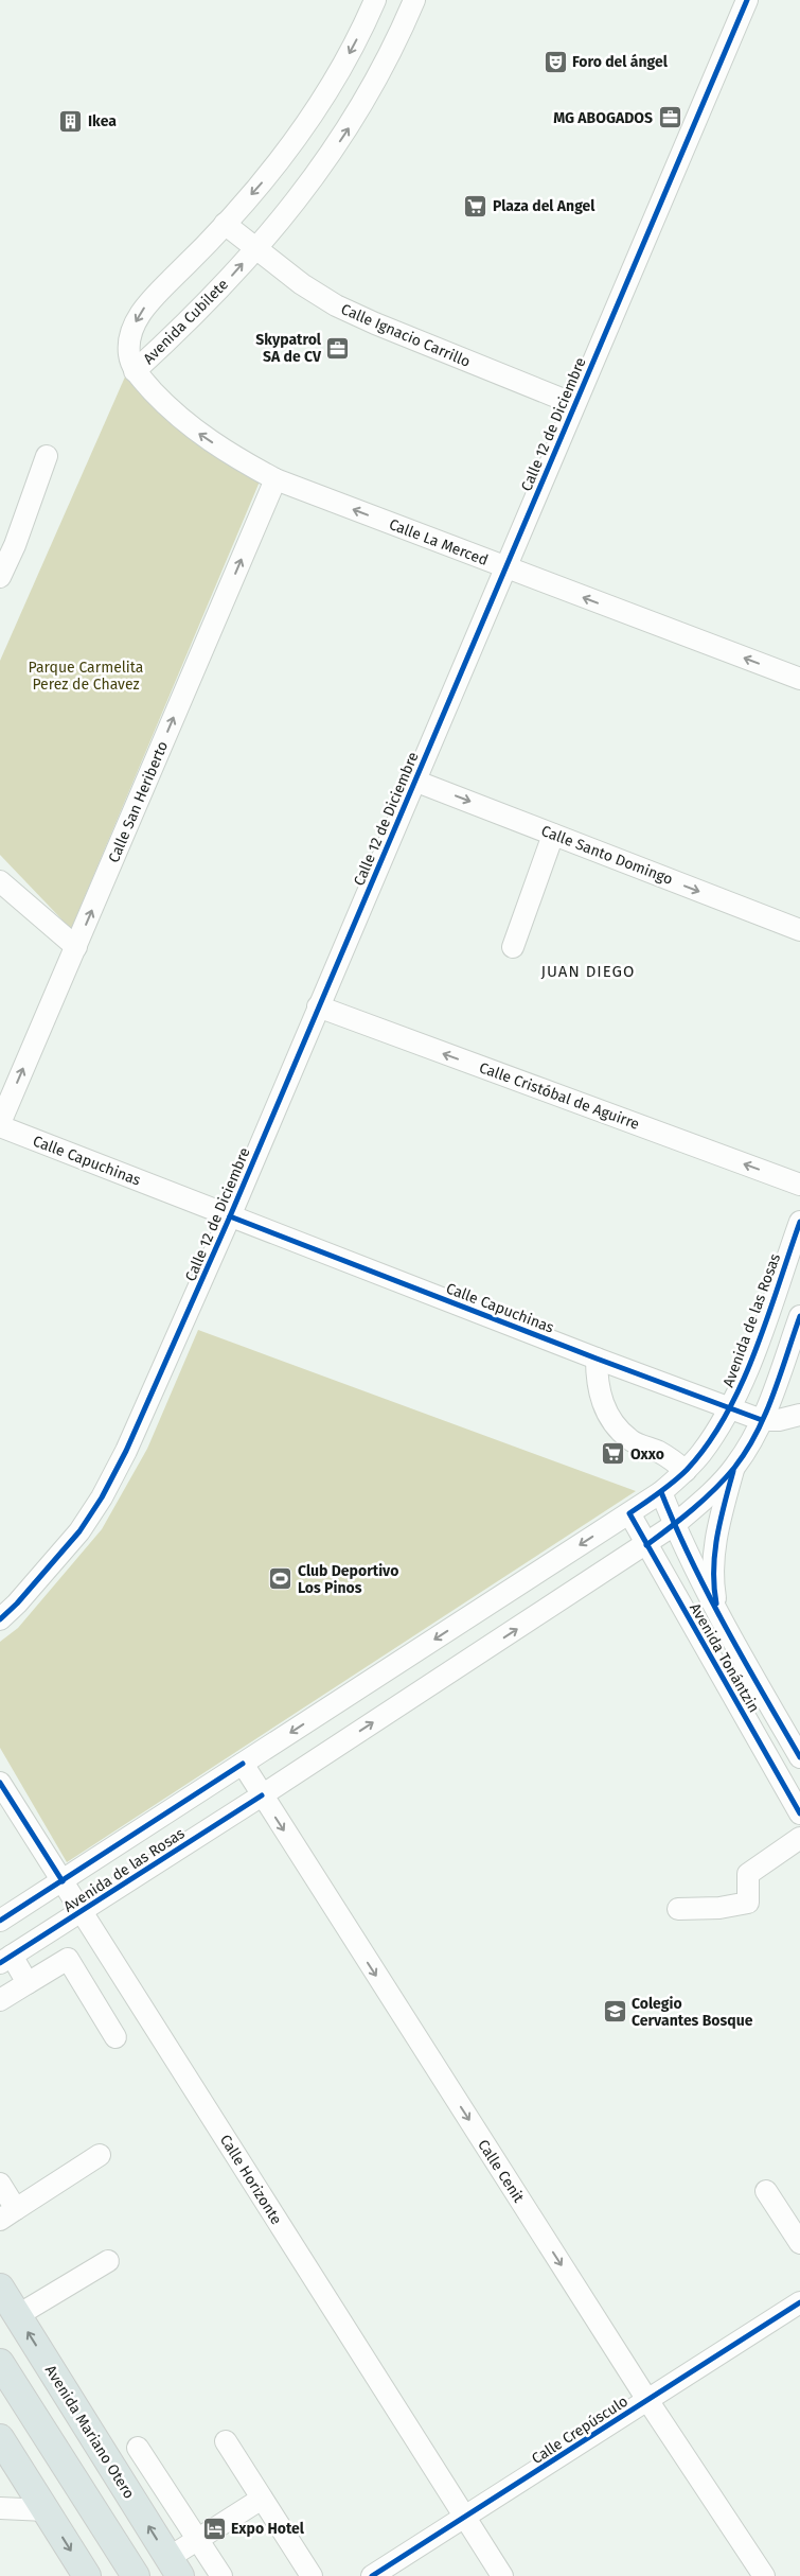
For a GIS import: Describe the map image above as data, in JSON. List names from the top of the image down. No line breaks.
{"streets":{"main road":["Avenida Mariano Otero"],"street":["Avenida Cubilete","Calle Ignacio Carrillo","Calle 12 de Diciembre","Calle La Merced","Calle San Heriberto","Calle Santo Domingo","Calle Cristóbal de Aguirre","Calle Capuchinas","Avenida de las Rosas","Avenida Tonántzin","Calle Cenit","Calle Horizonte","Calle Crepúsculo"]},"crossings":[["Avenida Cubilete","Calle Ignacio Carrillo"],["Avenida Cubilete","Calle La Merced"],["Calle Ignacio Carrillo","Calle 12 de Diciembre"],["Calle 12 de Diciembre","Calle La Merced"],["Calle 12 de Diciembre","Calle Santo Domingo"],["Calle 12 de Diciembre","Calle Cristóbal de Aguirre"],["Calle 12 de Diciembre","Calle Capuchinas"],["Calle La Merced","Calle San Heriberto"],["Calle San Heriberto","Calle Capuchinas"],["Calle Capuchinas","Avenida de las Rosas"],["Avenida de las Rosas","Avenida Tonántzin"],["Avenida de las Rosas","Calle Cenit"],["Avenida de las Rosas","Calle Horizonte"],["Calle Cenit","Calle Crepúsculo"],["Calle Horizonte","Calle Crepúsculo"]],"one_way":["Calle La Merced","Calle San Heriberto","Calle Santo Domingo","Calle Cristóbal de Aguirre","Calle Cenit"],"districts":["JUAN DIEGO"],"parks":["Parque Carmelita Perez de Chavez"],"places":{"theatre":["Foro del ángel"],"office":["MG ABOGADOS","Skypatrol SA de CV"],"building":["Ikea"],"supermarket":["Plaza del Angel","Oxxo"],"sports":["Club Deportivo Los Pinos"],"school or university":["Colegio Cervantes Bosque"],"hotel":["Expo Hotel"]}}
